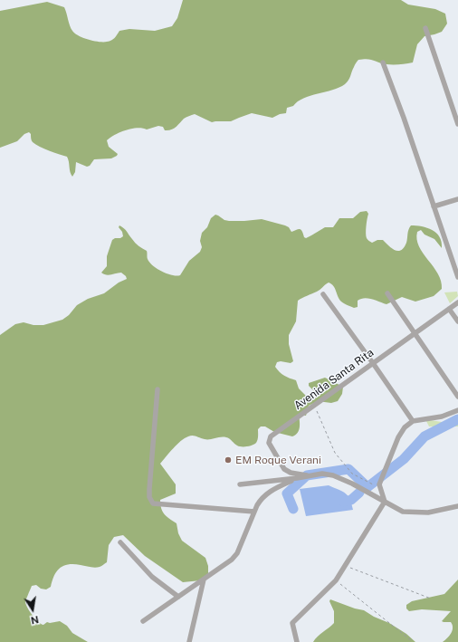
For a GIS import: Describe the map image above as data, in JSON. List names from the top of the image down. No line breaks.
{"streets":{"street":["Avenida Santa Rita"]},"places":["EM Roque Verani"],"north":"bottom"}
